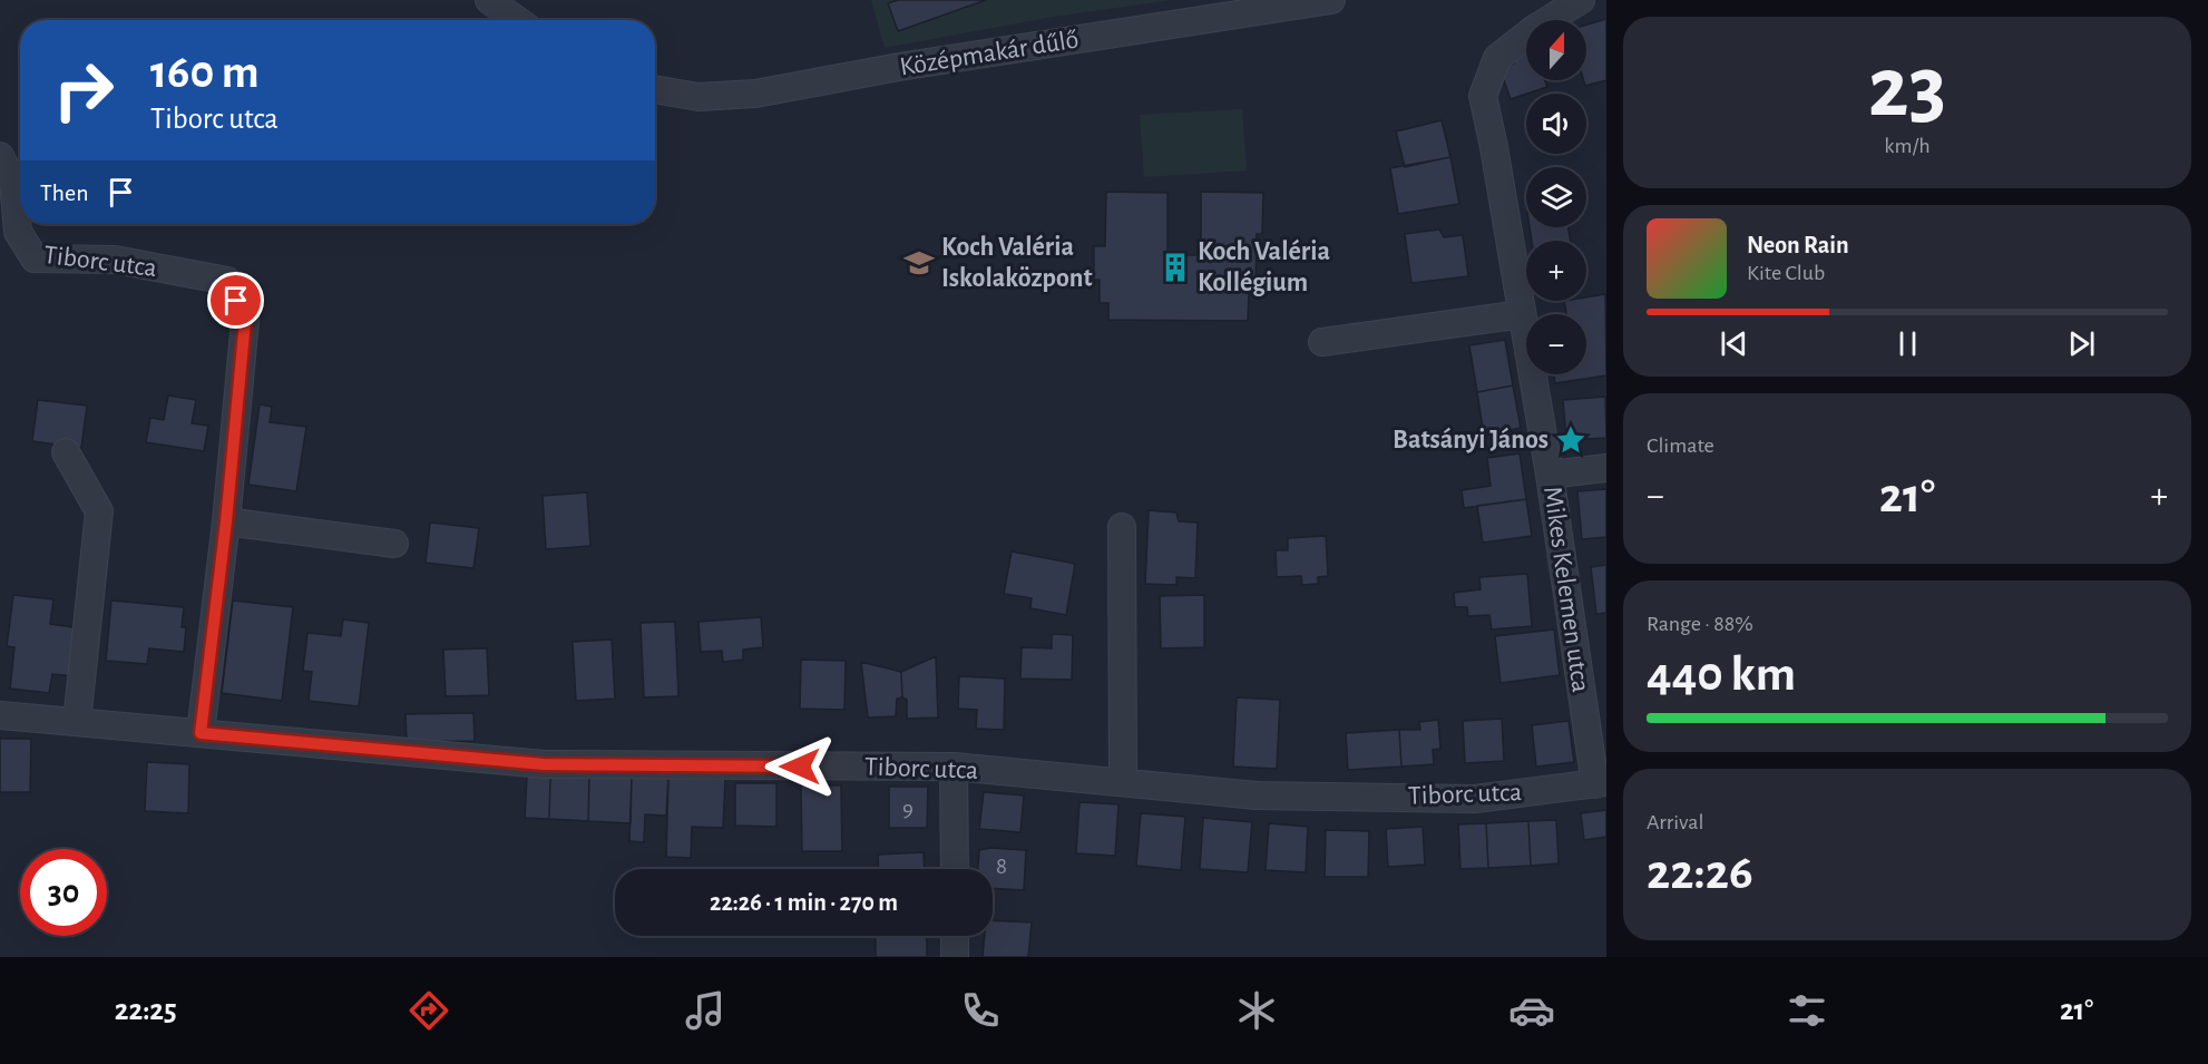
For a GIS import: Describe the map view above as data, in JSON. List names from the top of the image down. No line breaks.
{"streets":{"street":["Középmakár dűlő","Tiborc utca","Mikes Kelemen utca"]},"crossings":[["Tiborc utca","Mikes Kelemen utca"]],"places":{"school or university":["Koch Valéria Iskolaközpont"],"building":["Koch Valéria Kollégium"],"place":["Batsányi János"]},"house_numbers":["9","8"],"north":"top","page":{"tile":[["23","km/h"],"Climate",["Range · 88%","440 km"],["Arrival","22:26"]],"map_buttons":["+","−"],"turn":["160 m","Tiborc utca"],"then":"Then","song":["Neon Rain","Kite Club"],"heat":["−","21°","+"],"limit":"30","trip":"22:26 · 1 min · 270 m","tabs":["22:25","21°"]}}
